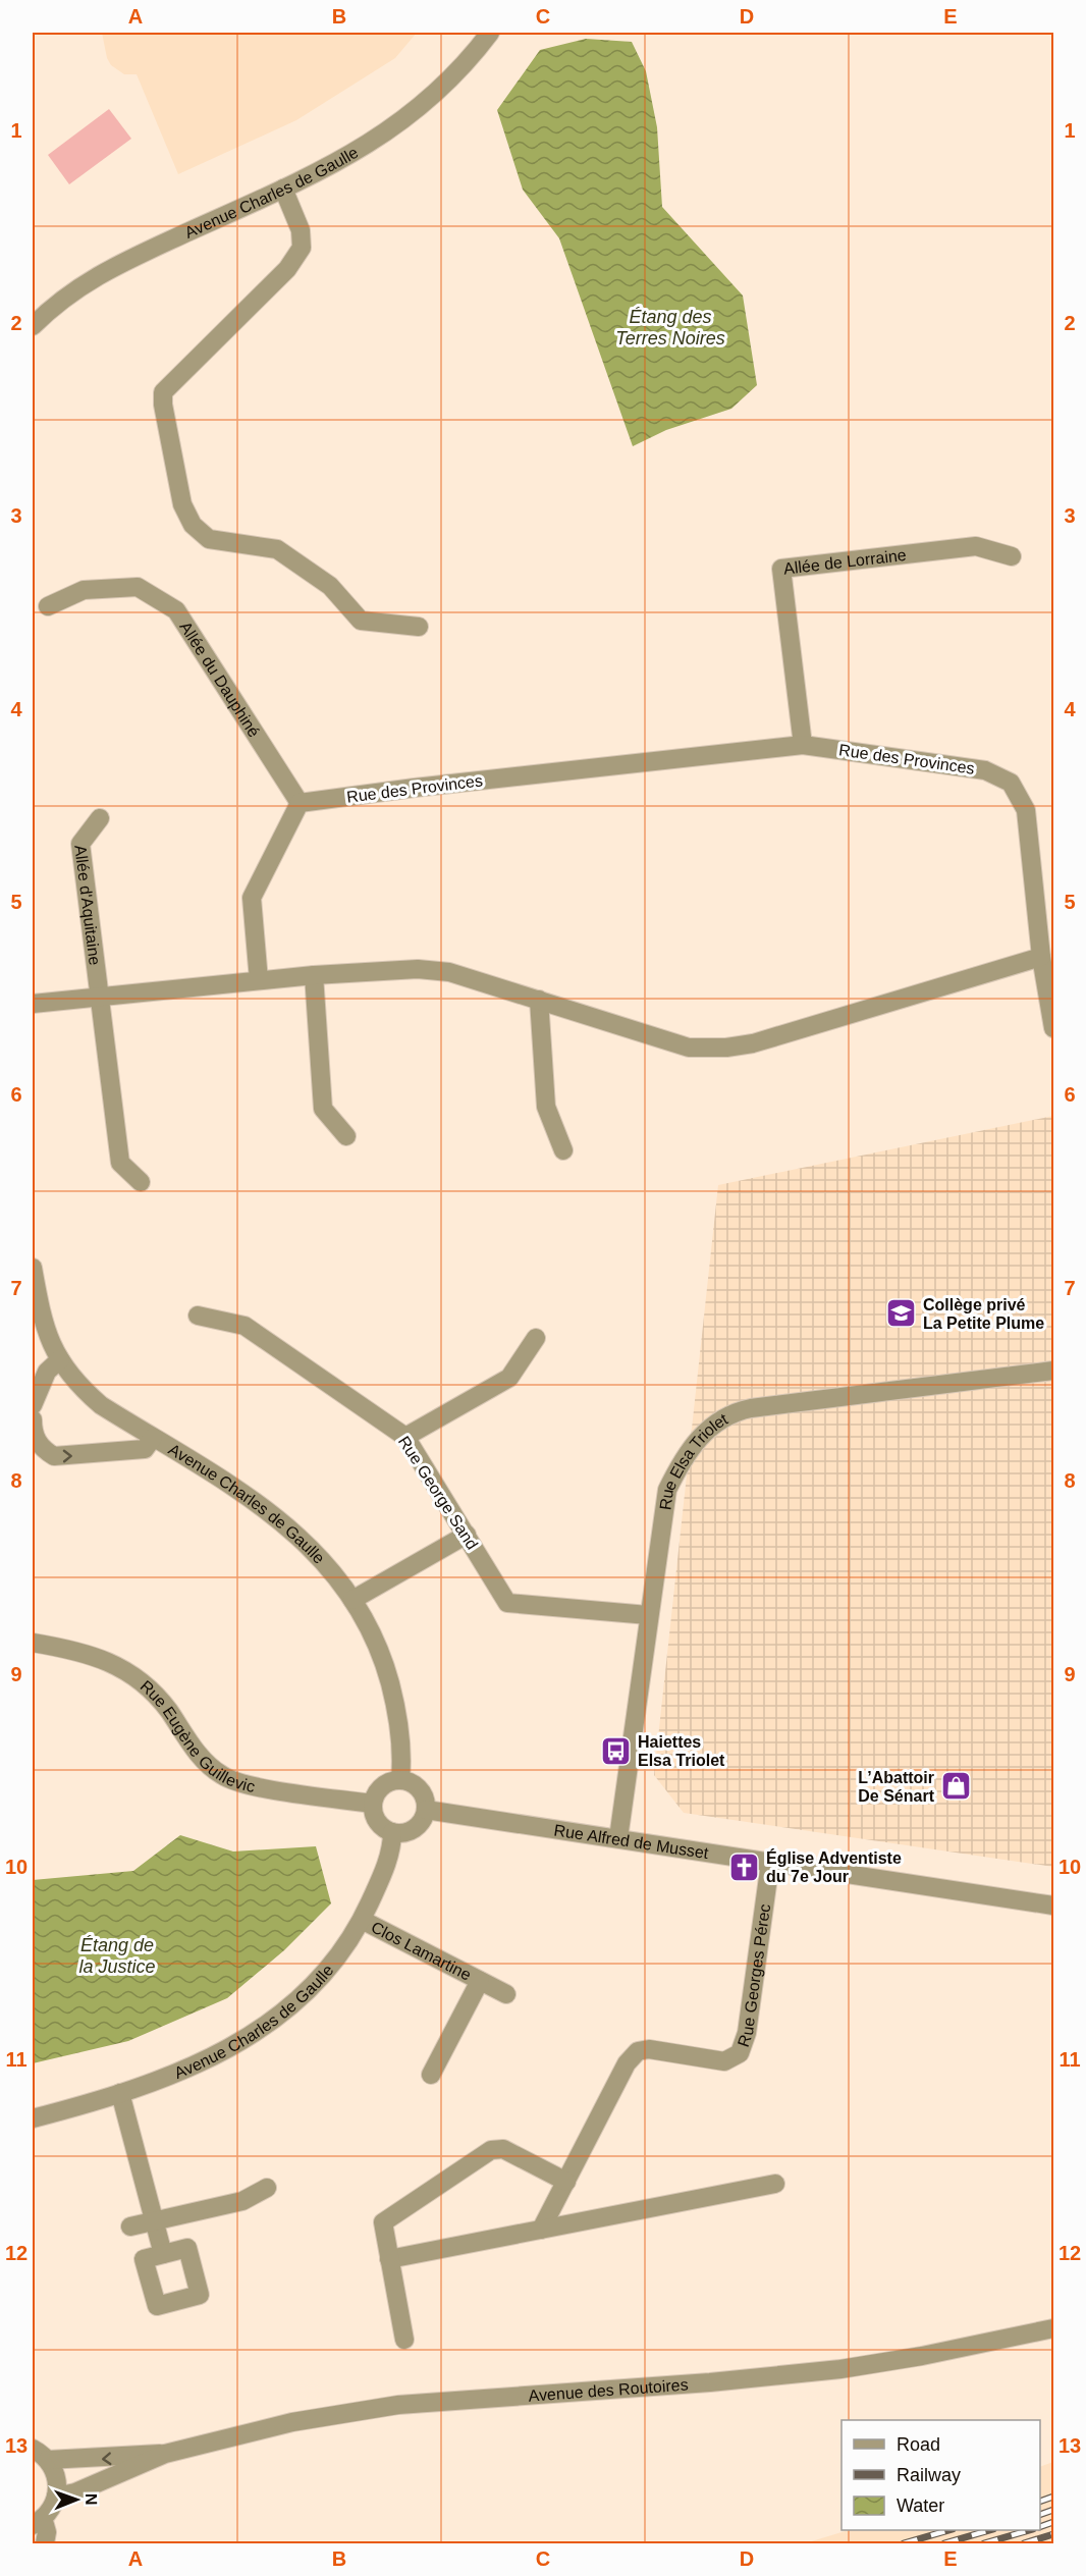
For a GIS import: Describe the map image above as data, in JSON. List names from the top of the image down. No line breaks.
{"streets":{"street":["Avenue Charles de Gaulle","Allée de Lorraine","Allée du Dauphiné","Rue des Provinces","Allée d'Aquitaine","Rue Elsa Triolet","Rue George Sand","Rue Eugène Guillevic","Rue Alfred de Musset","Clos Lamartine","Rue Georges Pérec","Avenue des Routoires"]},"crossings":[["Avenue Charles de Gaulle","Rue Eugène Guillevic"],["Avenue Charles de Gaulle","Rue Alfred de Musset"],["Avenue Charles de Gaulle","Clos Lamartine"],["Allée de Lorraine","Rue des Provinces"],["Allée du Dauphiné","Rue des Provinces"],["Rue Elsa Triolet","Rue George Sand"],["Rue Elsa Triolet","Rue Alfred de Musset"],["Rue Eugène Guillevic","Rue Alfred de Musset"],["Rue Alfred de Musset","Rue Georges Pérec"]],"water":["Étang des Terres Noires","Étang de la Justice"],"places":{"school or university":["Collège privé La Petite Plume"],"bus stop":["Haiettes Elsa Triolet"],"shop":["L’Abattoir De Sénart"],"church":["Église Adventiste du 7e Jour"]},"legend":["Road","Railway","Water"],"north":"right","grid":{"columns":["A","B","C","D","E"],"rows":["1","2","3","4","5","6","7","8","9","10","11","12","13"]}}
